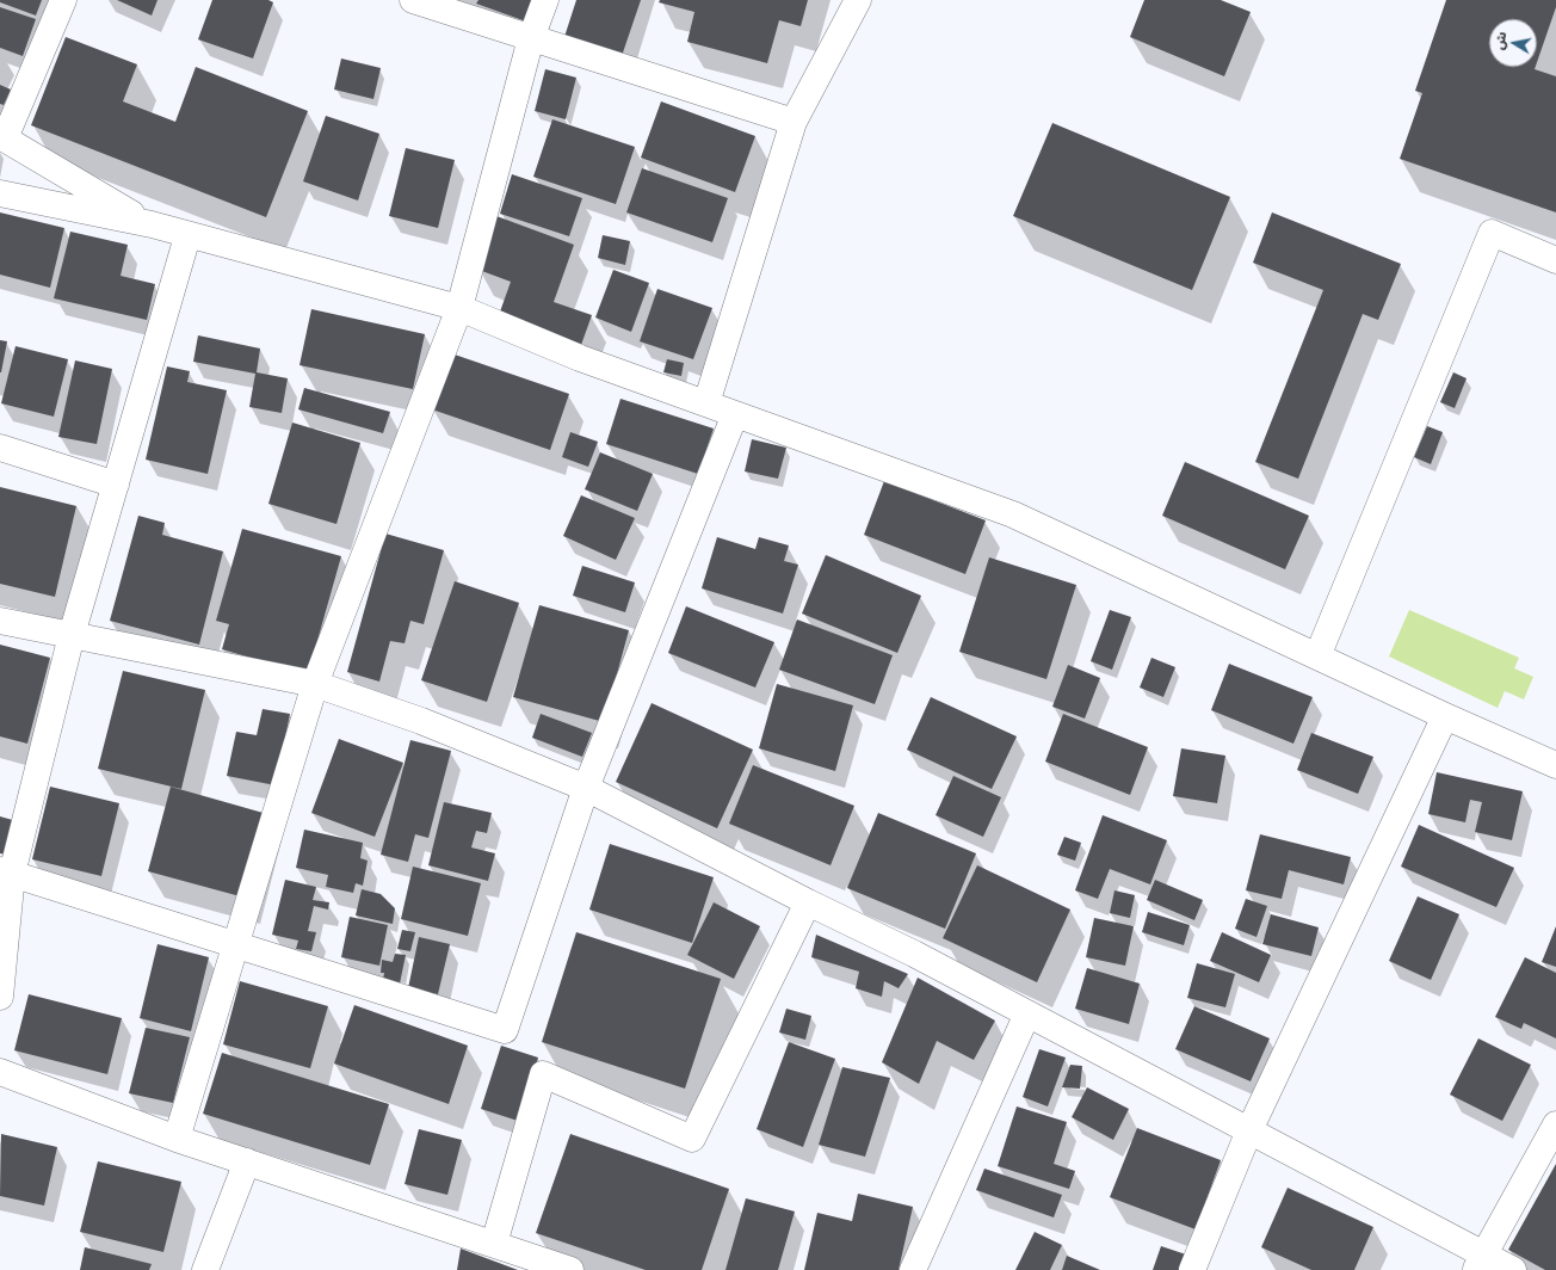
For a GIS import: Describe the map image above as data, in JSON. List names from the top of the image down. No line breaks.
{"north":"left"}
